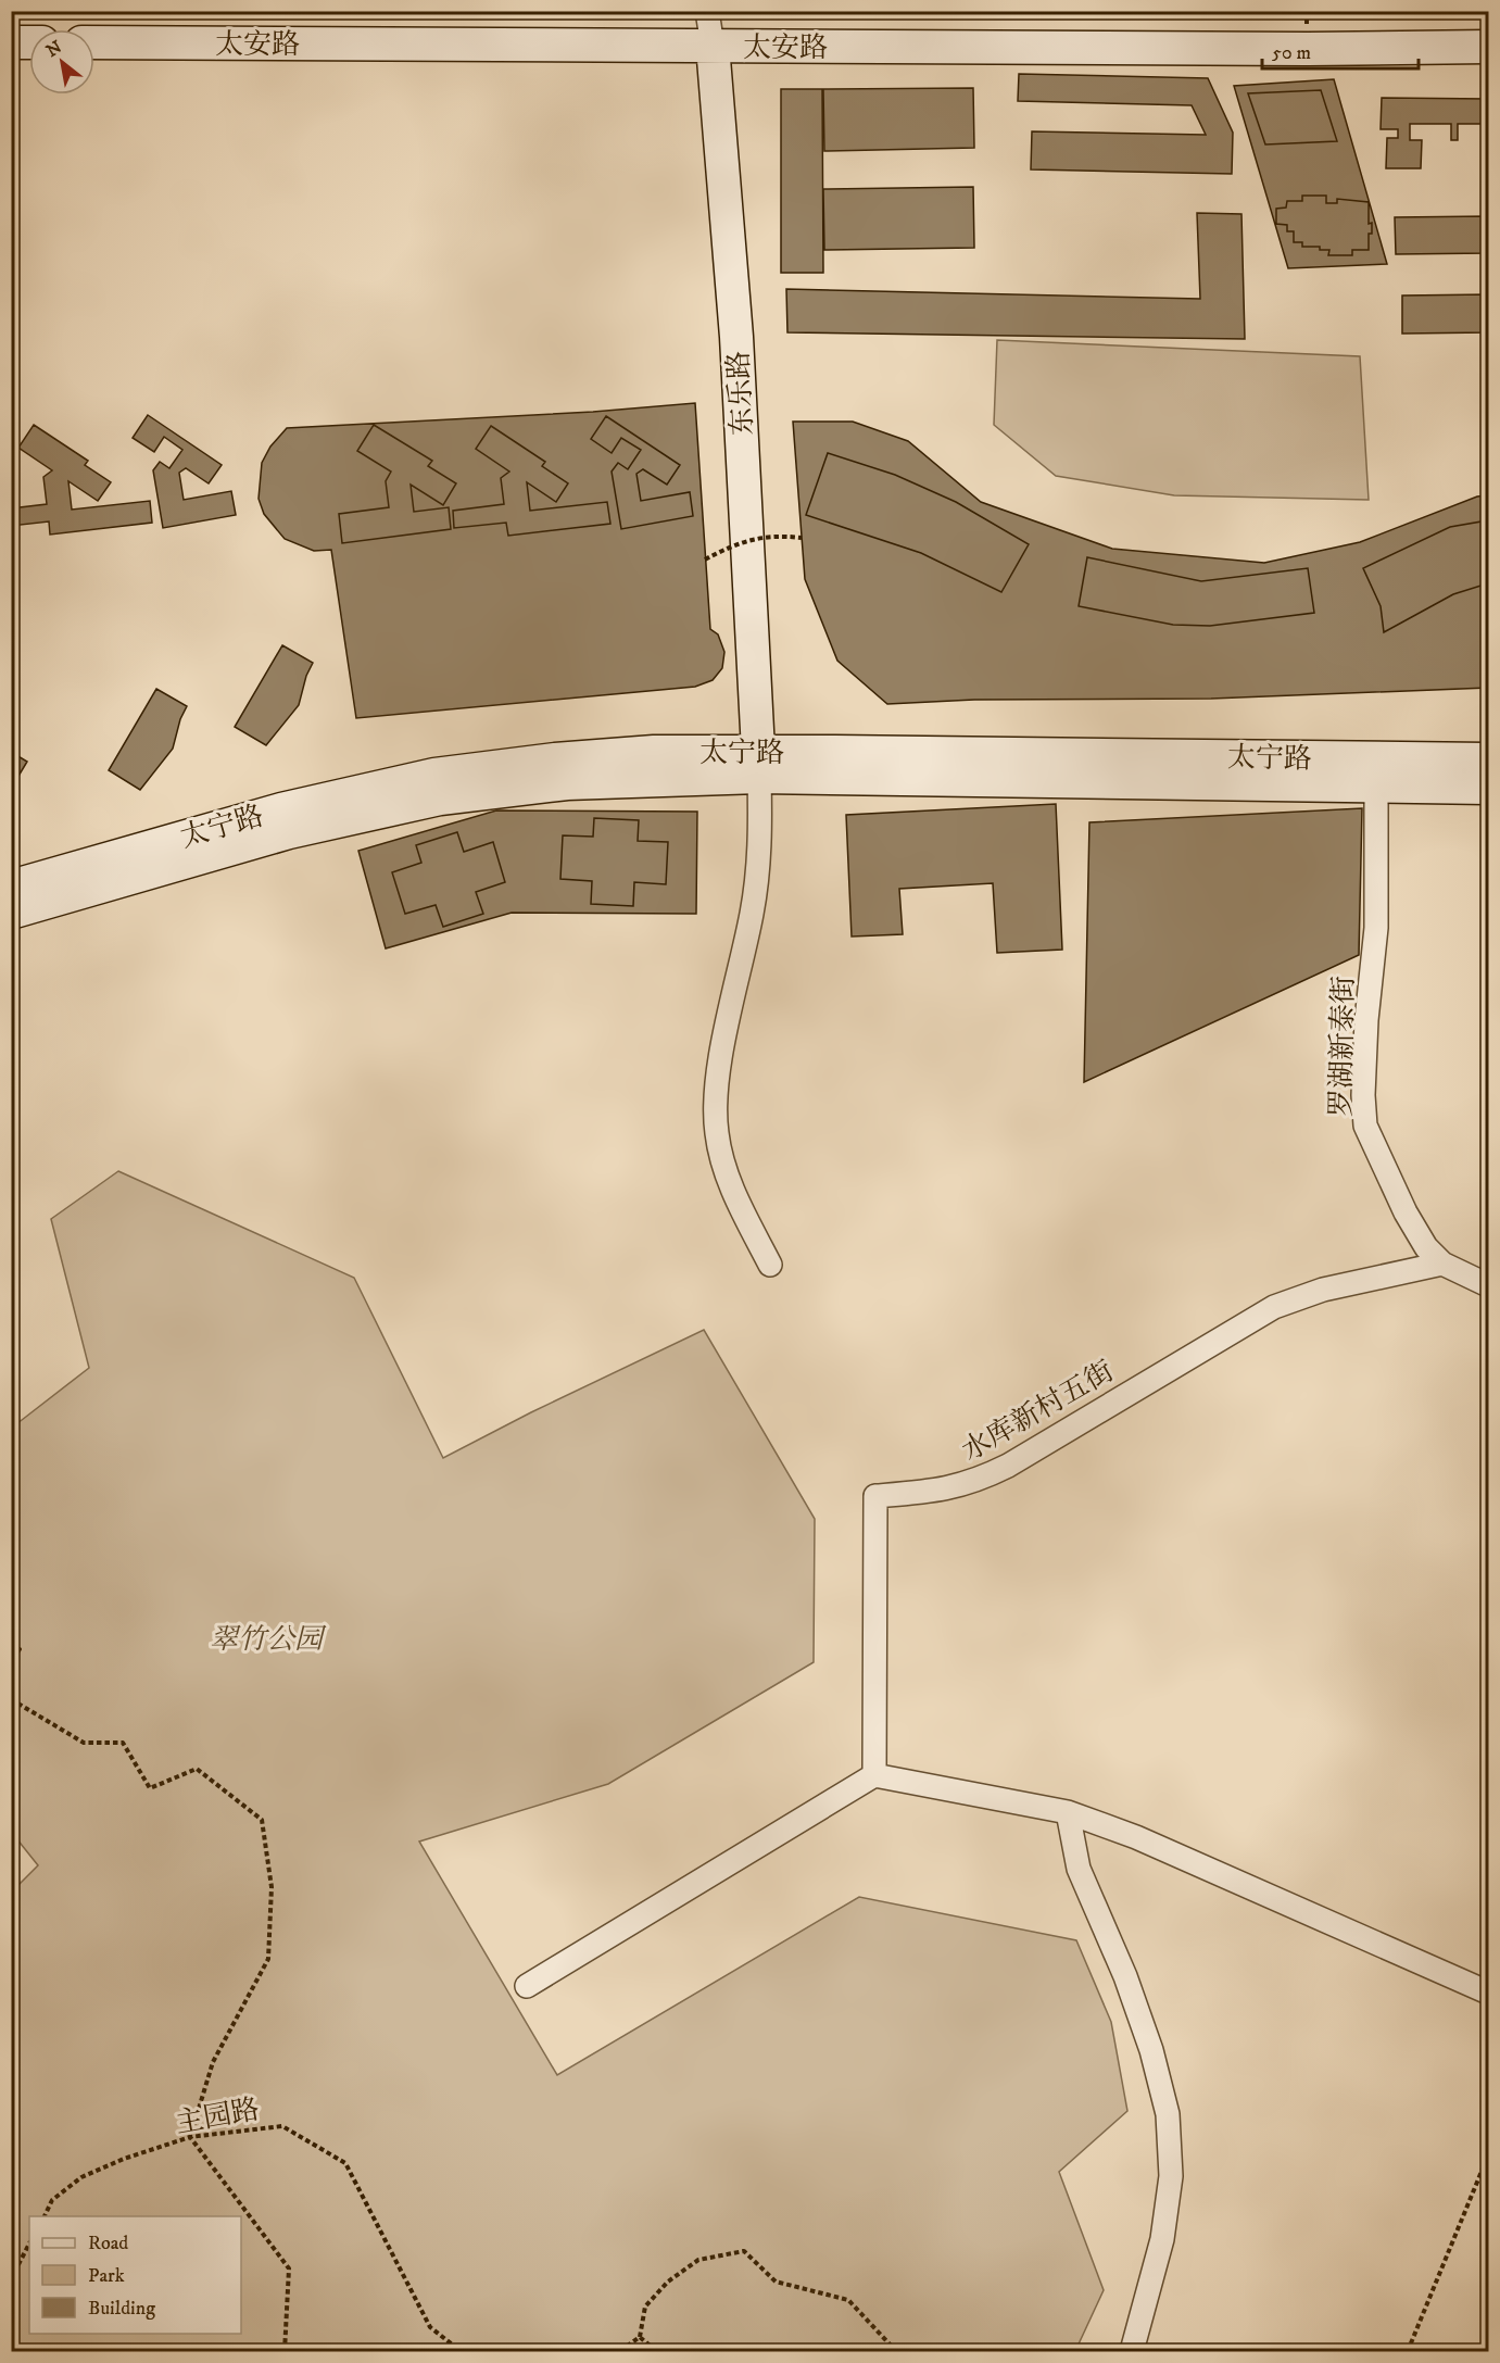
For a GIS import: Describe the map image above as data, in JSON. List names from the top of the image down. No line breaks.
{"streets":{"main road":["太安路","东乐路","太宁路"],"street":["罗湖新泰街","水库新村五街"],"path":["主园路"]},"crossings":[["太安路","东乐路"],["东乐路","太宁路"],["太宁路","罗湖新泰街"],["罗湖新泰街","水库新村五街"]],"parks":["翠竹公园"],"legend":["Road","Park","Building"],"scale_bar":"50 m","north":"top left"}
